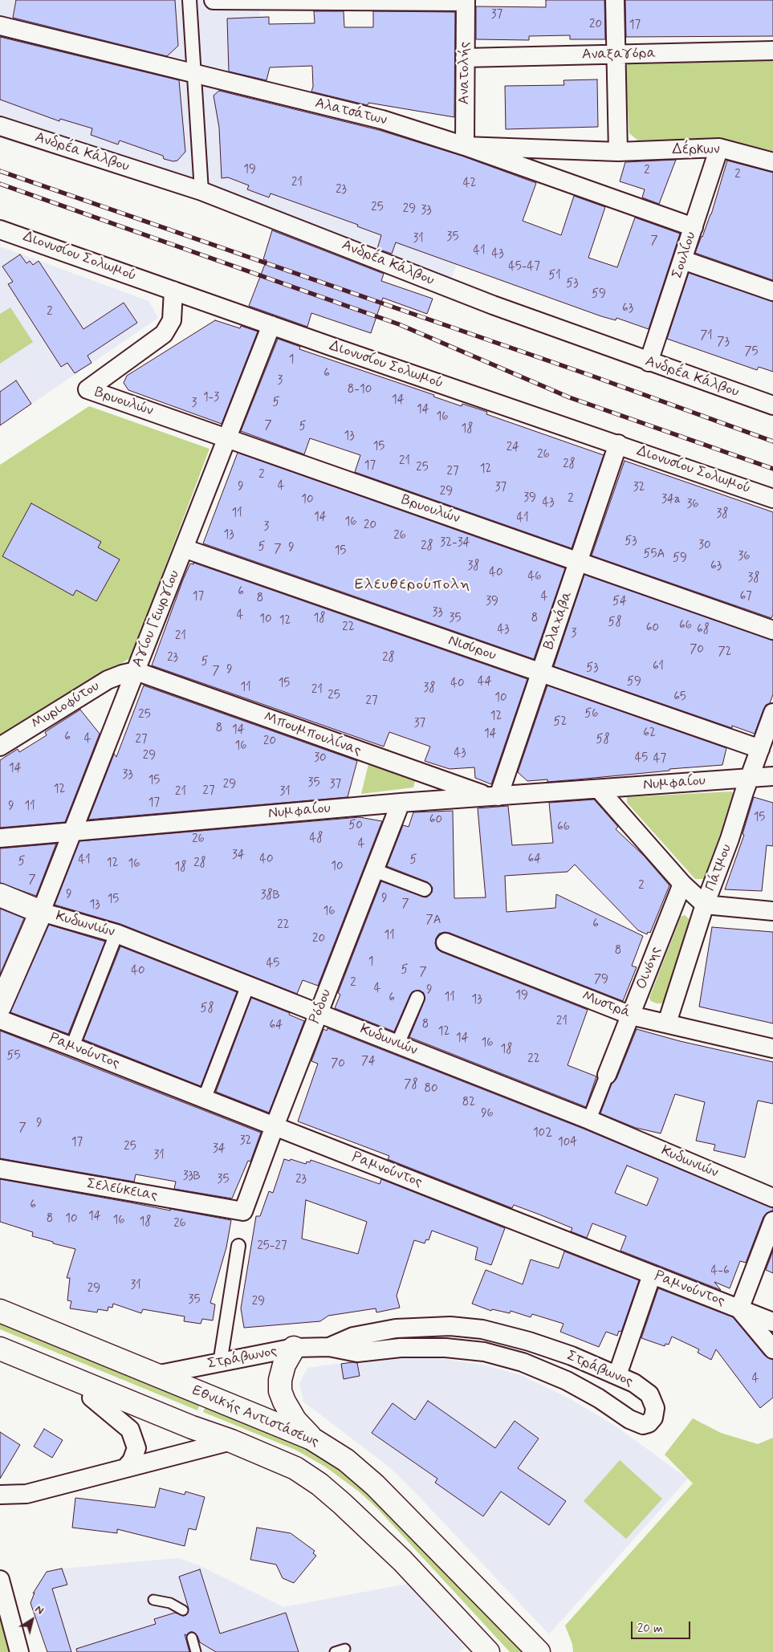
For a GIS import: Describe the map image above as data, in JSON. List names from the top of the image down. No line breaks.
{"streets":{"main road":["Κυδωνιών","Εθνικής Αντιστάσεως"],"street":["Αναξαγόρα","Ανατολής","Αλατσάτων","Δέρκων","Ανδρέα Κάλβου","Σουλίου","Διονυσίου Σολωμού","Βρυουλών","Αγίου Γεωργίου","Βλαχάβα","Νισύρου","Μυριοφύτου","Μπουμπουλίνας","Νυμφαίου","Πάτμου","Οινόης","Μυστρά","Ρόδου","Ραμνούντος","Σελεύκειας","Στράβωνος"]},"crossings":[["Αναξαγόρα","Ανατολής"],["Ανατολής","Αλατσάτων"],["Ανατολής","Δέρκων"],["Αλατσάτων","Δέρκων"],["Αλατσάτων","Σουλίου"],["Δέρκων","Σουλίου"],["Ανδρέα Κάλβου","Σουλίου"],["Διονυσίου Σολωμού","Βρυουλών"],["Διονυσίου Σολωμού","Αγίου Γεωργίου"],["Διονυσίου Σολωμού","Βλαχάβα"],["Βρυουλών","Αγίου Γεωργίου"],["Βρυουλών","Βλαχάβα"],["Αγίου Γεωργίου","Νισύρου"],["Αγίου Γεωργίου","Μυριοφύτου"],["Αγίου Γεωργίου","Μπουμπουλίνας"],["Αγίου Γεωργίου","Νυμφαίου"],["Αγίου Γεωργίου","Κυδωνιών"],["Βλαχάβα","Νισύρου"],["Βλαχάβα","Μπουμπουλίνας"],["Βλαχάβα","Νυμφαίου"],["Νισύρου","Πάτμου"],["Μυριοφύτου","Μπουμπουλίνας"],["Μπουμπουλίνας","Νυμφαίου"],["Νυμφαίου","Πάτμου"],["Νυμφαίου","Ρόδου"],["Πάτμου","Μυστρά"],["Κυδωνιών","Ρόδου"],["Οινόης","Μυστρά"],["Ρόδου","Ραμνούντος"],["Ρόδου","Σελεύκειας"],["Στράβωνος","Εθνικής Αντιστάσεως"]],"districts":["Ελευθερούπολη"],"house_numbers":["37","20","17","19","2","2","21","42","23","25","29","33","35","31","7","41","43","45-47","51","53","59","63","2","71","73","75","1","6","3","8-10","1-3","14","5","3","14","16","7","5","18","13","15","24","26","21","28","17","25","12","27","2","4","9","37","32","29","39","2","10","34a","43","36","11","38","14","41","16","20","3","13","26","53","32-34","30","28","5","9","7","15","55A","36","59","38","63","40","46","38","6","17","4","67","8","39","54","33","4","18","35","8","10","12","58","66","22","60","43","68","3","21","70","72","23","28","5","61","53","9","7","44","59","15","40","11","38","21","25","65","10","27","56","25","12","52","37","8","14","62","14","6","4","27","58","20","16","43","29","30","45","47","14","33","15","35","29","37","12","27","21","31","17","9","11","15","60","50","66","48","26","4","34","40","64","41","5","5","12","28","16","10","18","7","2","9","38Β","9","15","7","13","16","7A","6","22","11","20","8","1","45","5","40","7","79","2","4","9","19","11","6","13","58","21","8","64","12","14","16","18","55","22","74","70","78","80","82","96","9","7","102","32","17","104","25","34","31","33Β","35","23","6","14","8","10","16","18","26","25-27","4-6","31","29","35","29","4"],"scale_bar":"20 m","north":"top right"}
